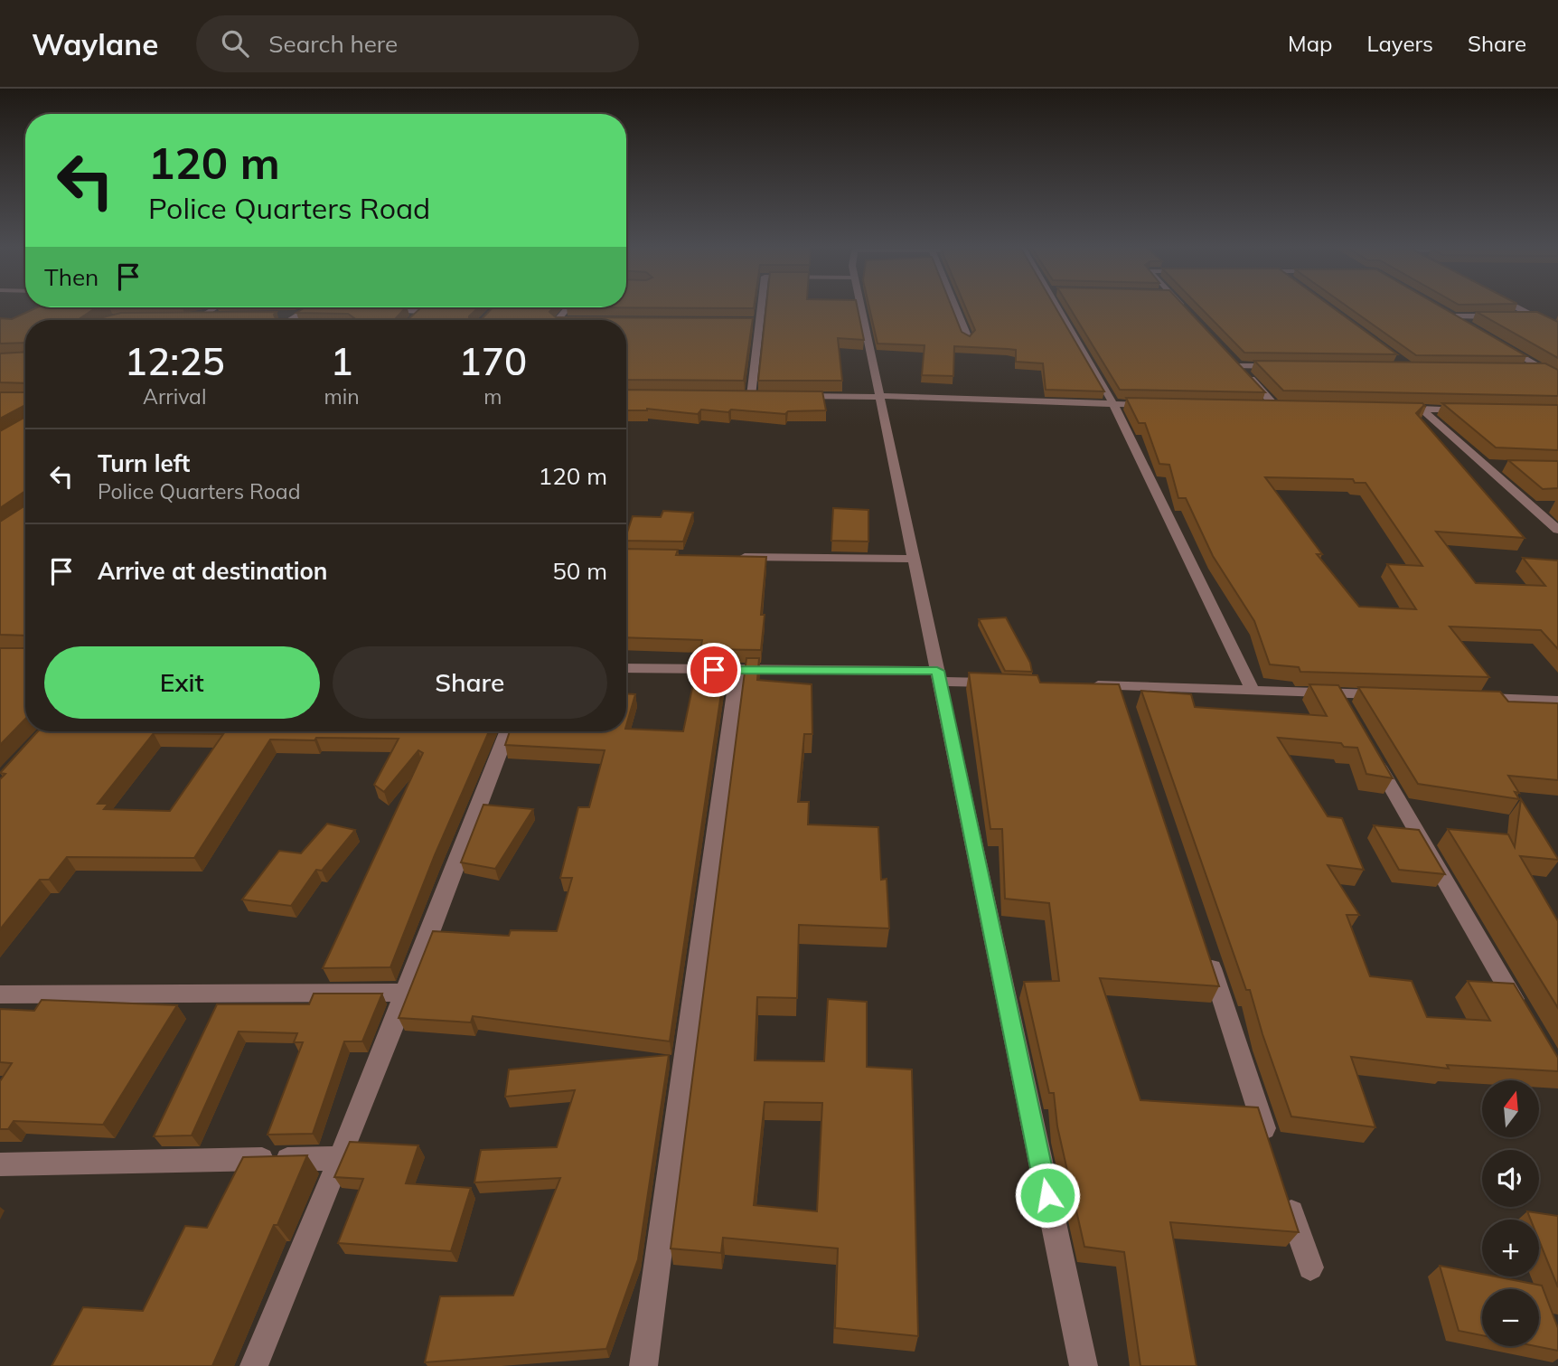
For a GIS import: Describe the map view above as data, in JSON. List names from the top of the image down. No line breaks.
{"north":"top","page":{"header":"Waylane","search":"Search here","nav":["Map","Layers","Share"],"turn":["120 m","Police Quarters Road"],"then":"Then","eta":["12:25","Arrival","1","min","170","m"],"list":[{"name":"Turn left","note":"Police Quarters Road","value":"120 m"},{"name":"Arrive at destination","value":"50 m"}],"buttons":["Exit","Share"],"map_buttons":["+","−"]}}
